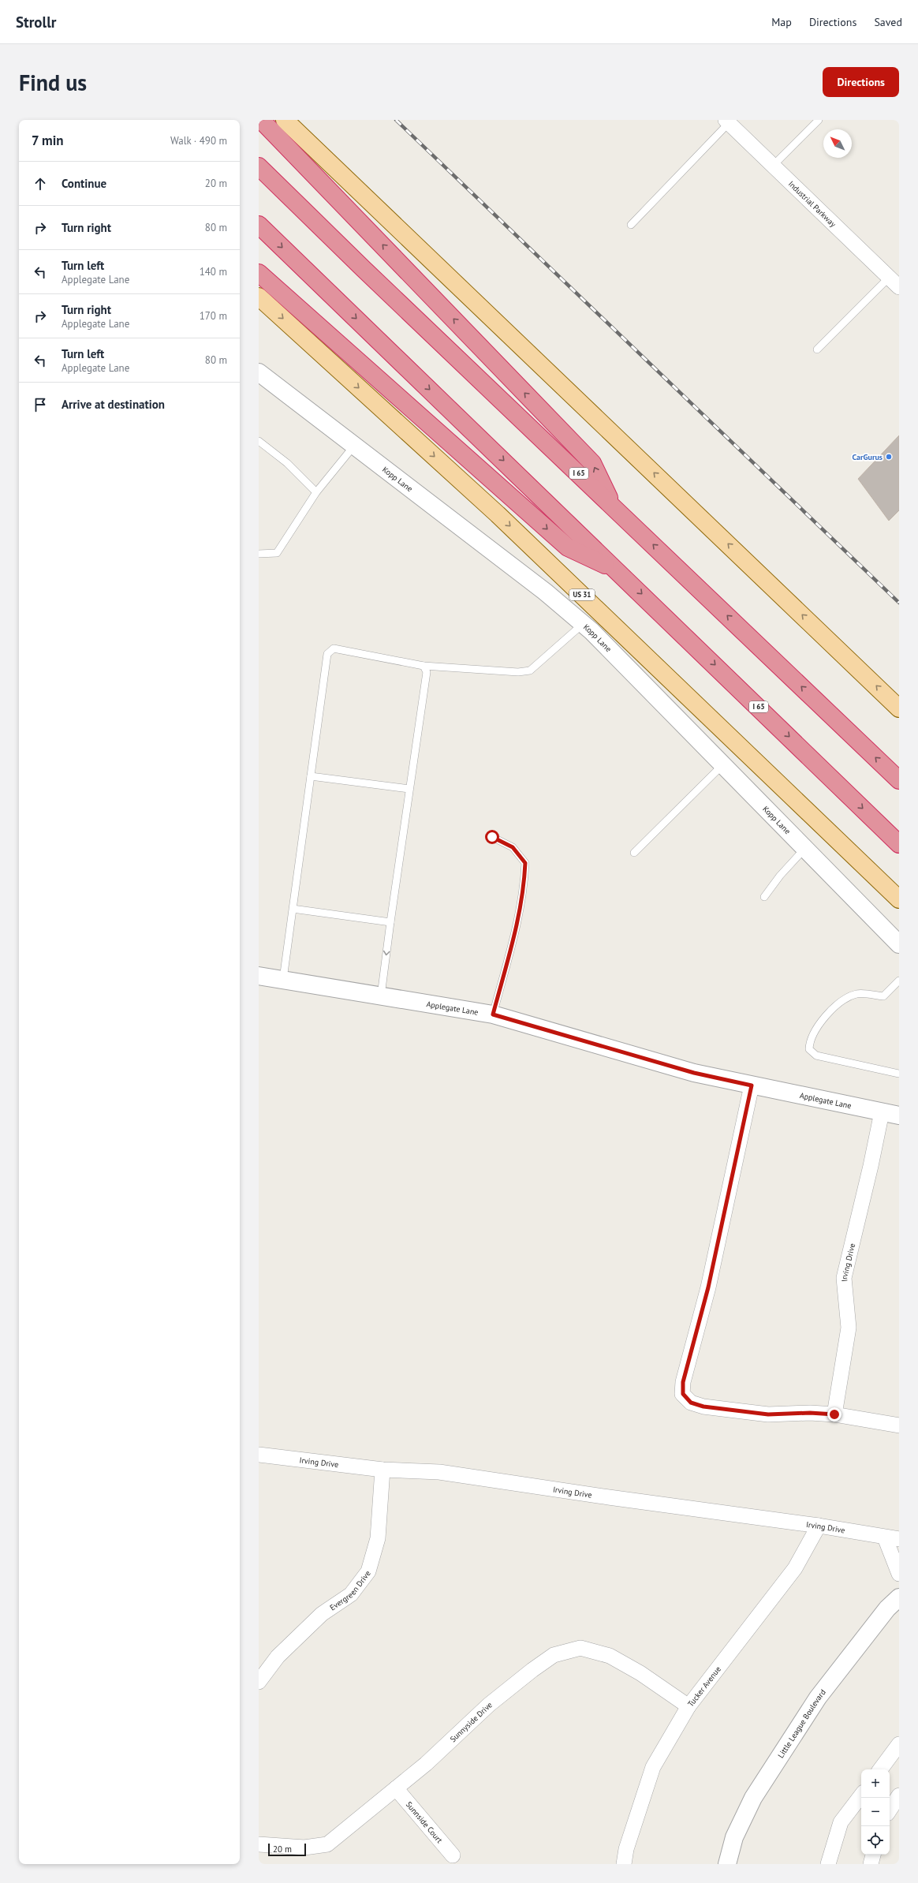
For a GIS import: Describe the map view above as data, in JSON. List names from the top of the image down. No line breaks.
{"streets":{"highway":["I 65"],"main road":["US 31"],"street":["Industrial Parkway","Kopp Lane","Applegate Lane","Irving Drive","Evergreen Drive","Tucker Avenue","Sunnyside Drive","Little League Boulevard","Sunnside Court"]},"crossings":[["Applegate Lane","Irving Drive"],["Irving Drive","Evergreen Drive"],["Irving Drive","Tucker Avenue"],["Tucker Avenue","Sunnyside Drive"],["Sunnyside Drive","Sunnside Court"]],"places":["CarGurus"],"scale_bar":"20 m","north":"top left","page":{"header":"Strollr","nav":["Map","Directions","Saved"],"buttons":"Directions","title":"Find us","heading":["7 min","Walk · 490 m"],"list":[["Continue","20 m"],["Turn right","80 m"],["Turn left","Applegate Lane","140 m"],["Turn right","Applegate Lane","170 m"],["Turn left","Applegate Lane","80 m"],"Arrive at destination"],"map_buttons":["+","−"],"scale":"20 m"}}
